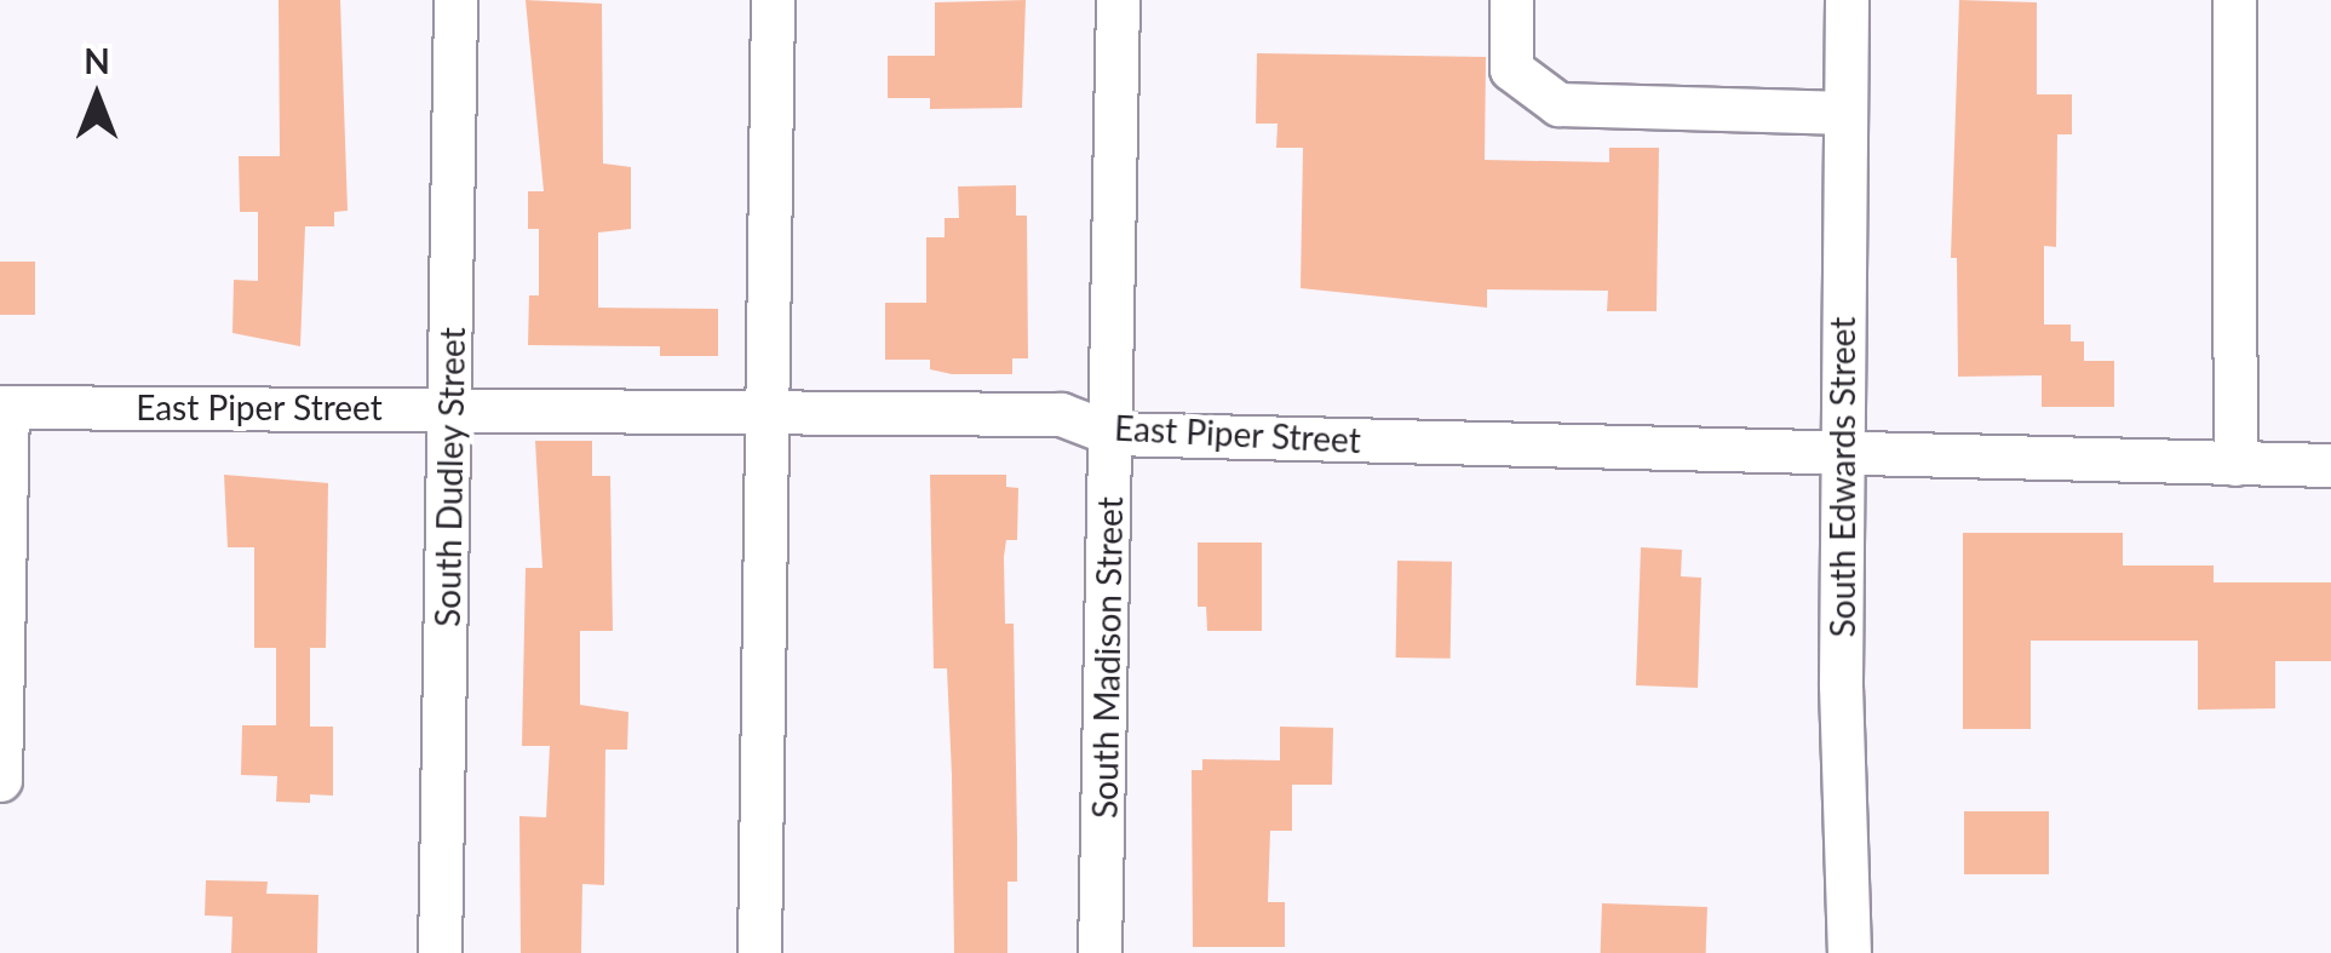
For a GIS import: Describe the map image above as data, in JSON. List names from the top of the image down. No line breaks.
{"streets":{"street":["East Piper Street","South Dudley Street","South Edwards Street","South Madison Street"]},"crossings":[["East Piper Street","South Dudley Street"],["East Piper Street","South Edwards Street"],["East Piper Street","South Madison Street"]],"north":"top"}
